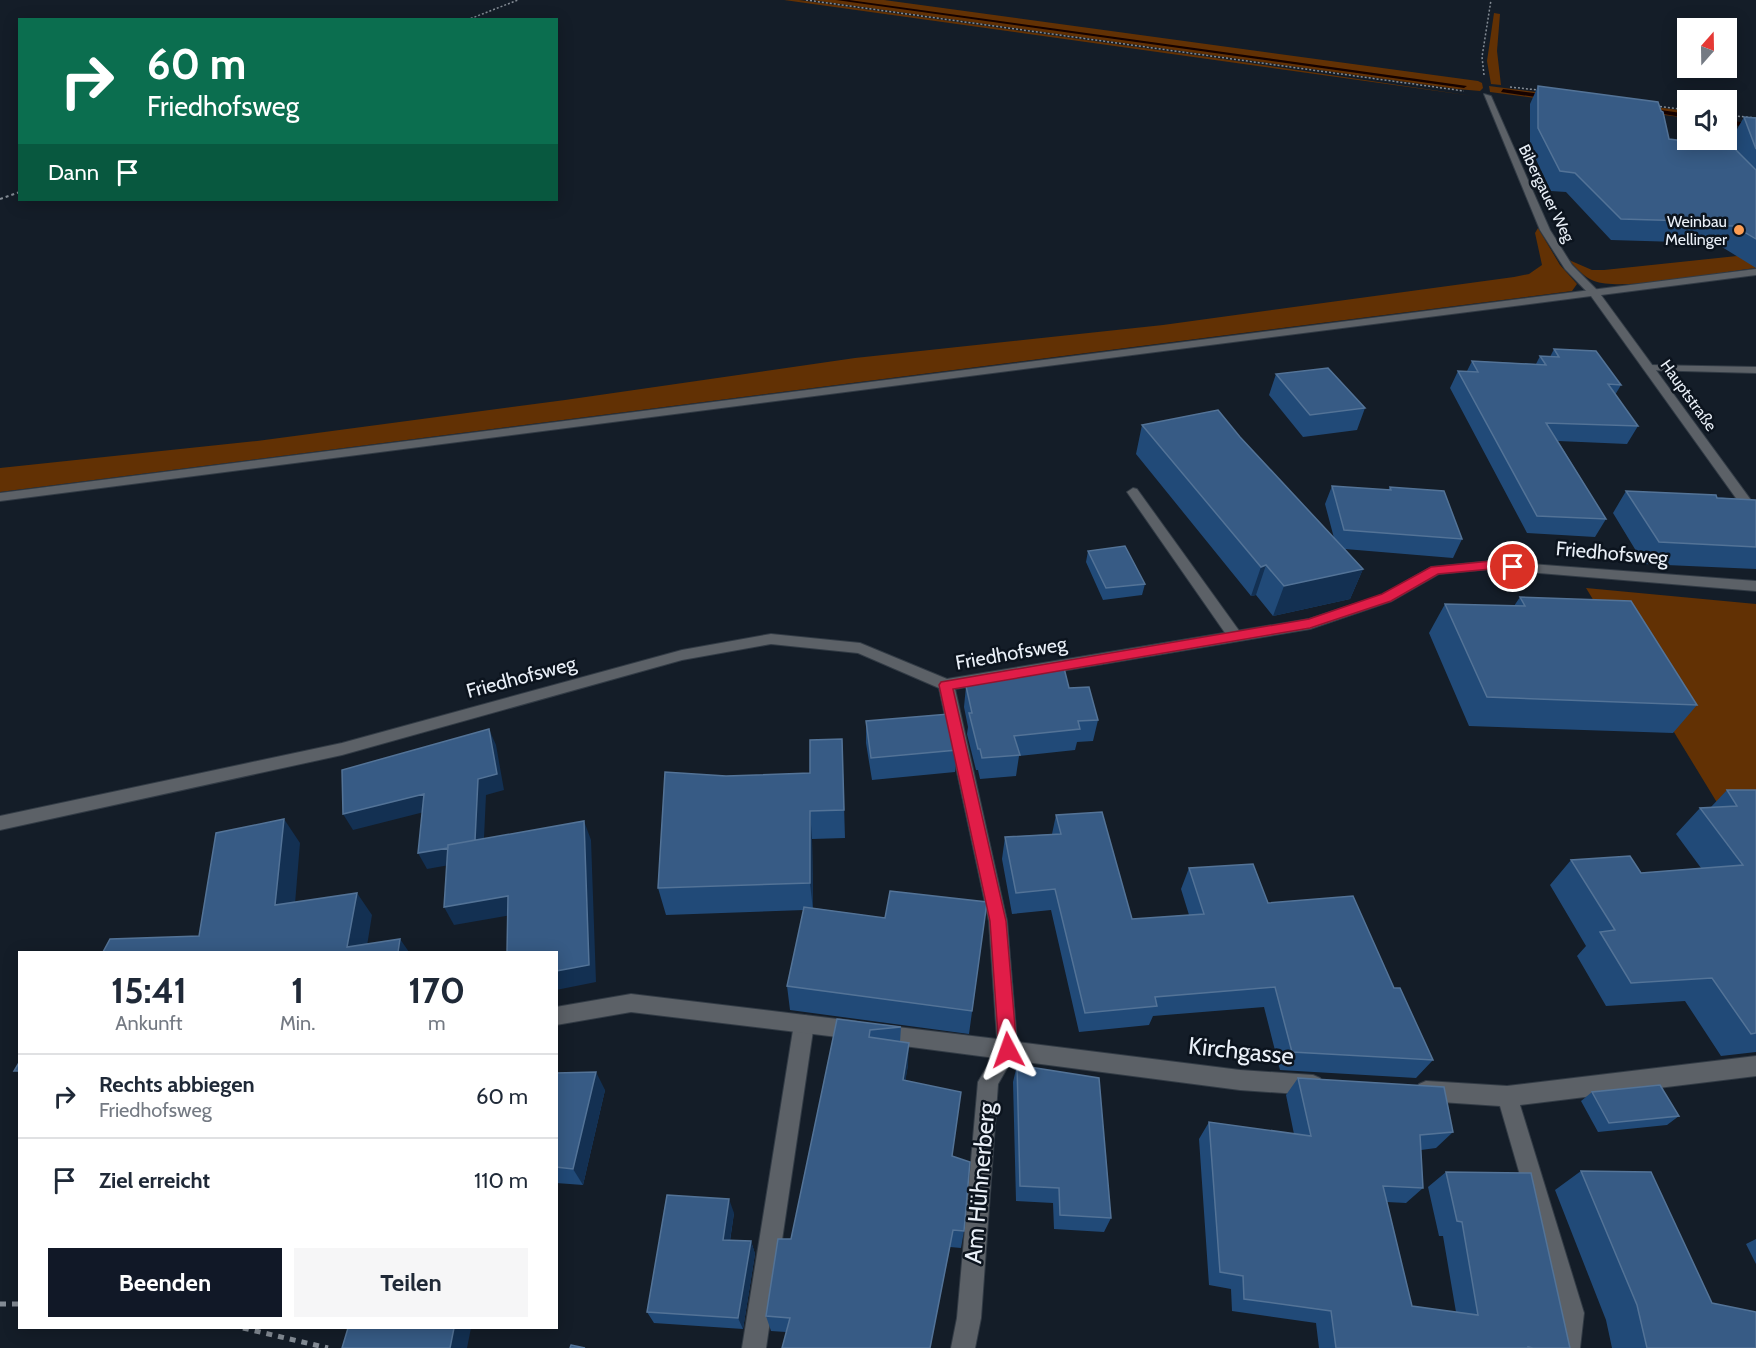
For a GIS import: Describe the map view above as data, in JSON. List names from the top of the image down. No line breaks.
{"streets":{"street":["Bibergauer Weg","Hauptstraße","Friedhofsweg","Kirchgasse","Am Hühnerberg"]},"crossings":[["Bibergauer Weg","Hauptstraße"],["Kirchgasse","Am Hühnerberg"]],"places":["Weinbau Mellinger"],"north":"top","page":{"turn":["60 m","Friedhofsweg"],"then":"Dann","eta":["15:41","Ankunft","1","Min.","170","m"],"list":[{"name":"Rechts abbiegen","note":"Friedhofsweg","value":"60 m"},{"name":"Ziel erreicht","value":"110 m"}],"buttons":["Beenden","Teilen"]}}
